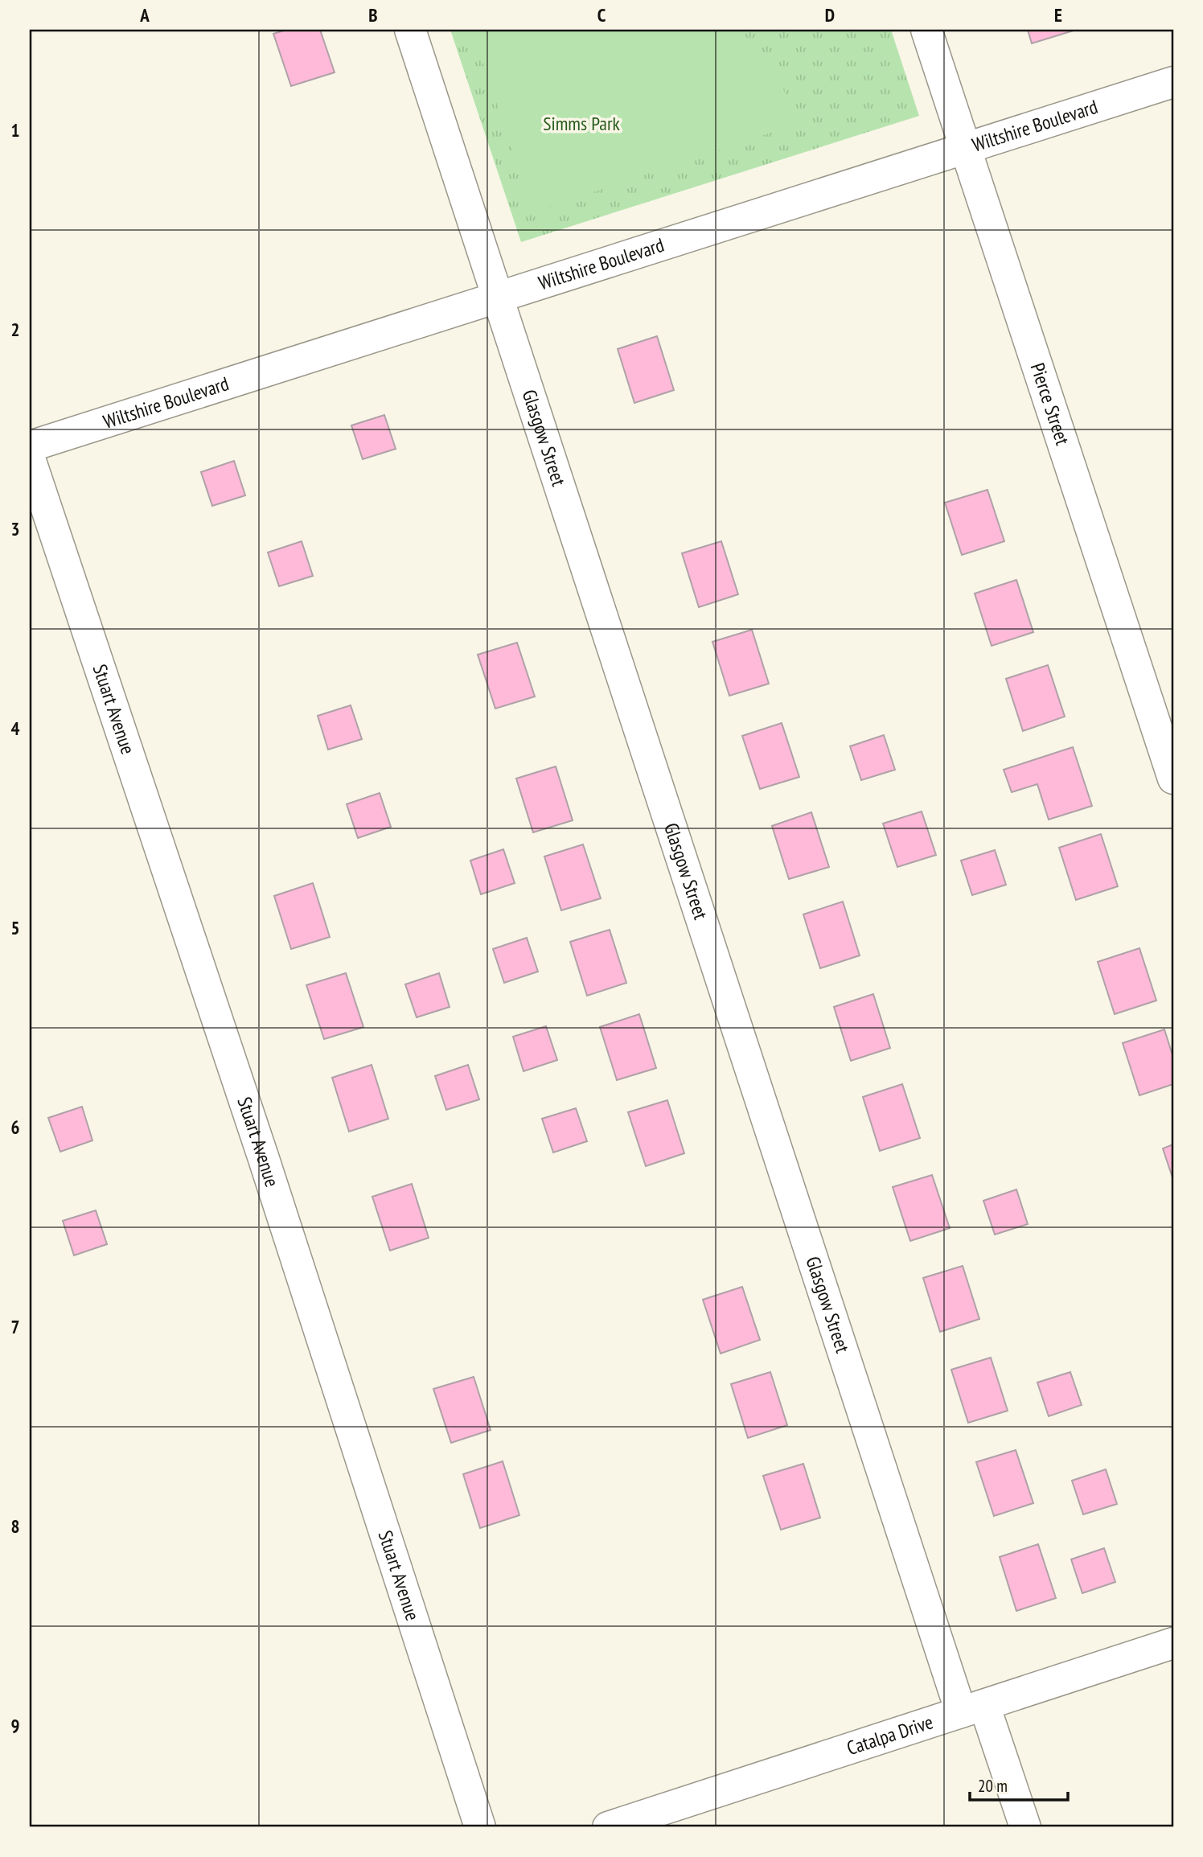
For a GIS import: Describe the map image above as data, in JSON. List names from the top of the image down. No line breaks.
{"streets":{"street":["Wiltshire Boulevard","Pierce Street","Glasgow Street","Stuart Avenue","Catalpa Drive"]},"crossings":[["Wiltshire Boulevard","Pierce Street"],["Wiltshire Boulevard","Glasgow Street"],["Glasgow Street","Catalpa Drive"]],"parks":["Simms Park"],"scale_bar":"20 m","grid":{"columns":["A","B","C","D","E"],"rows":["1","2","3","4","5","6","7","8","9"]}}
